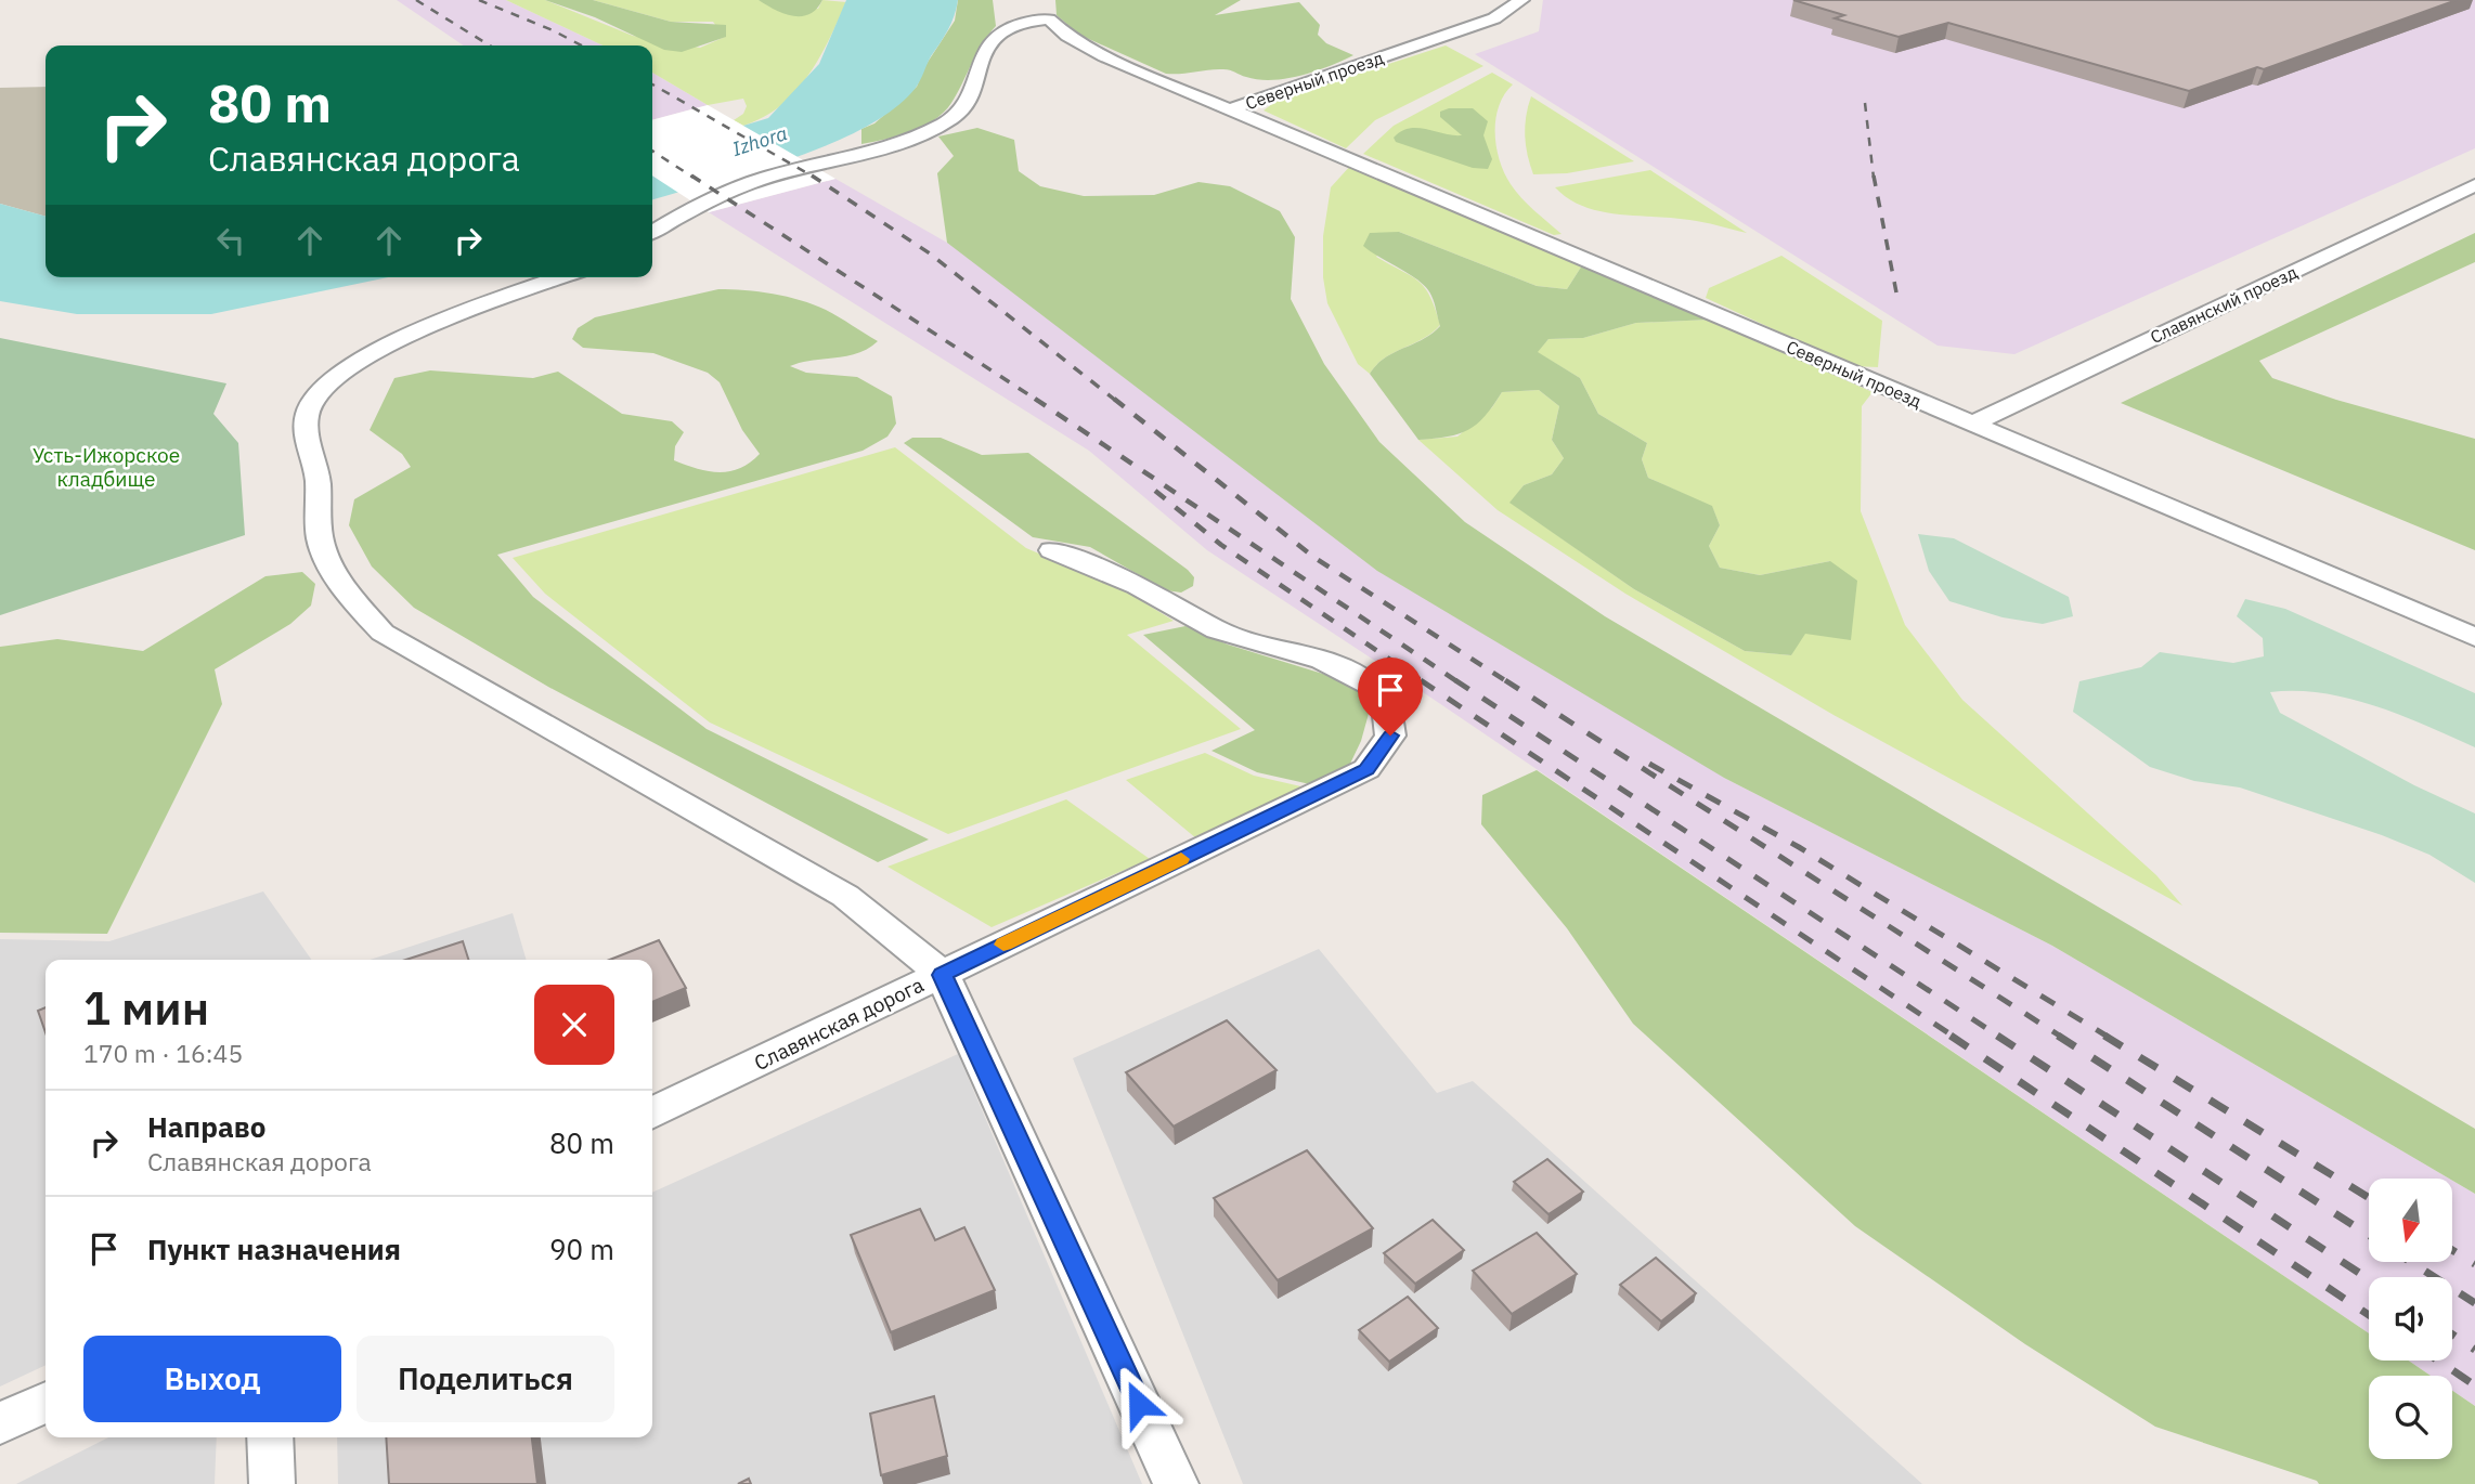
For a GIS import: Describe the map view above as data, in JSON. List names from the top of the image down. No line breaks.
{"streets":{"street":["Северный проезд","Славянский проезд","Славянская дорога"]},"crossings":[["Северный проезд","Славянский проезд"]],"water":["Izhora"],"parks":["Усть-Ижорское кладбище"],"north":"bottom","page":{"turn":["80 m","Славянская дорога"],"heading":["1 мин","170 m · 16:45"],"list":[{"name":"Направо","note":"Славянская дорога","value":"80 m"},{"name":"Пункт назначения","value":"90 m"}],"buttons":["Выход","Поделиться"]}}
